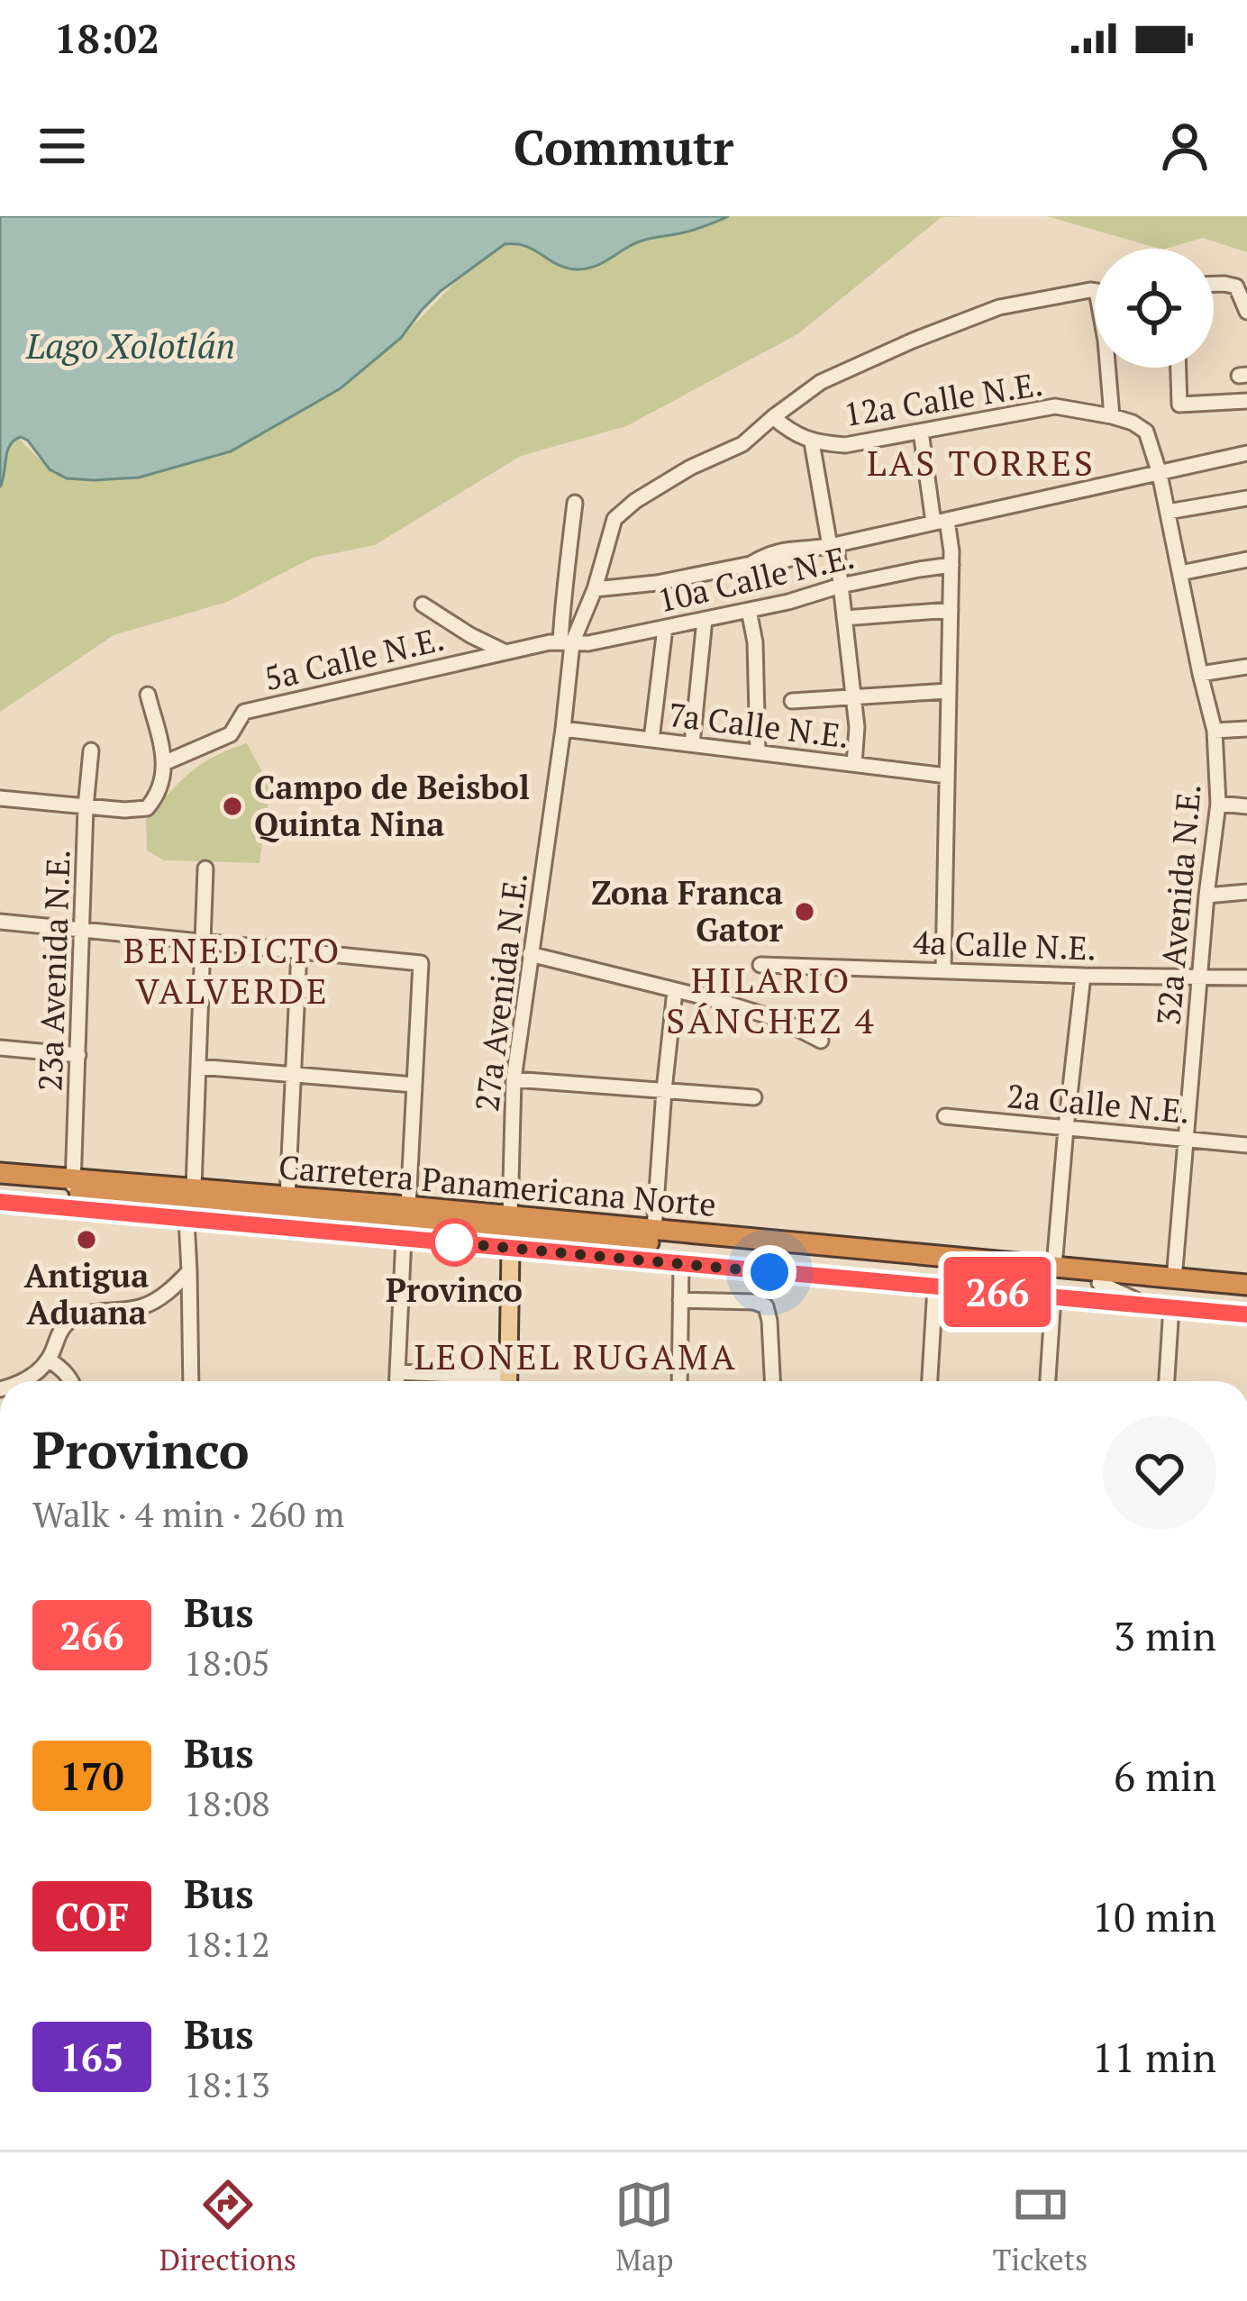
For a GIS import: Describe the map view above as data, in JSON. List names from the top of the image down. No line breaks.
{"streets":{"highway":["Carretera Panamericana Norte"],"street":["12a Calle N.E.","10a Calle N.E.","5a Calle N.E.","7a Calle N.E.","32a Avenida N.E.","4a Calle N.E.","23a Avenida N.E.","27a Avenida N.E.","2a Calle N.E."]},"crossings":[["12a Calle N.E.","32a Avenida N.E."],["12a Calle N.E.","27a Avenida N.E."],["10a Calle N.E.","5a Calle N.E."],["10a Calle N.E.","27a Avenida N.E."],["5a Calle N.E.","27a Avenida N.E."],["7a Calle N.E.","27a Avenida N.E."],["32a Avenida N.E.","4a Calle N.E."],["32a Avenida N.E.","2a Calle N.E."],["32a Avenida N.E.","Carretera Panamericana Norte"],["23a Avenida N.E.","Carretera Panamericana Norte"],["27a Avenida N.E.","Carretera Panamericana Norte"]],"districts":["LAS TORRES","BENEDICTO VALVERDE","HILARIO SÁNCHEZ 4","LEONEL RUGAMA"],"water":["Lago Xolotlán"],"places":["Campo de Beisbol Quinta Nina","Zona Franca Gator","Antigua Aduana","Provinco"],"lines":["bus line 266"],"page":{"status":"18:02","header":"Commutr","on_map":"266","heading":["Provinco","Walk · 4 min · 260 m"],"list":[{"mark":"266","name":"Bus","note":"18:05","value":"3 min"},{"mark":"170","name":"Bus","note":"18:08","value":"6 min"},{"mark":"COF","name":"Bus","note":"18:12","value":"10 min"},{"mark":"165","name":"Bus","note":"18:13","value":"11 min"}],"tabs":["Directions","Map","Tickets"]}}
